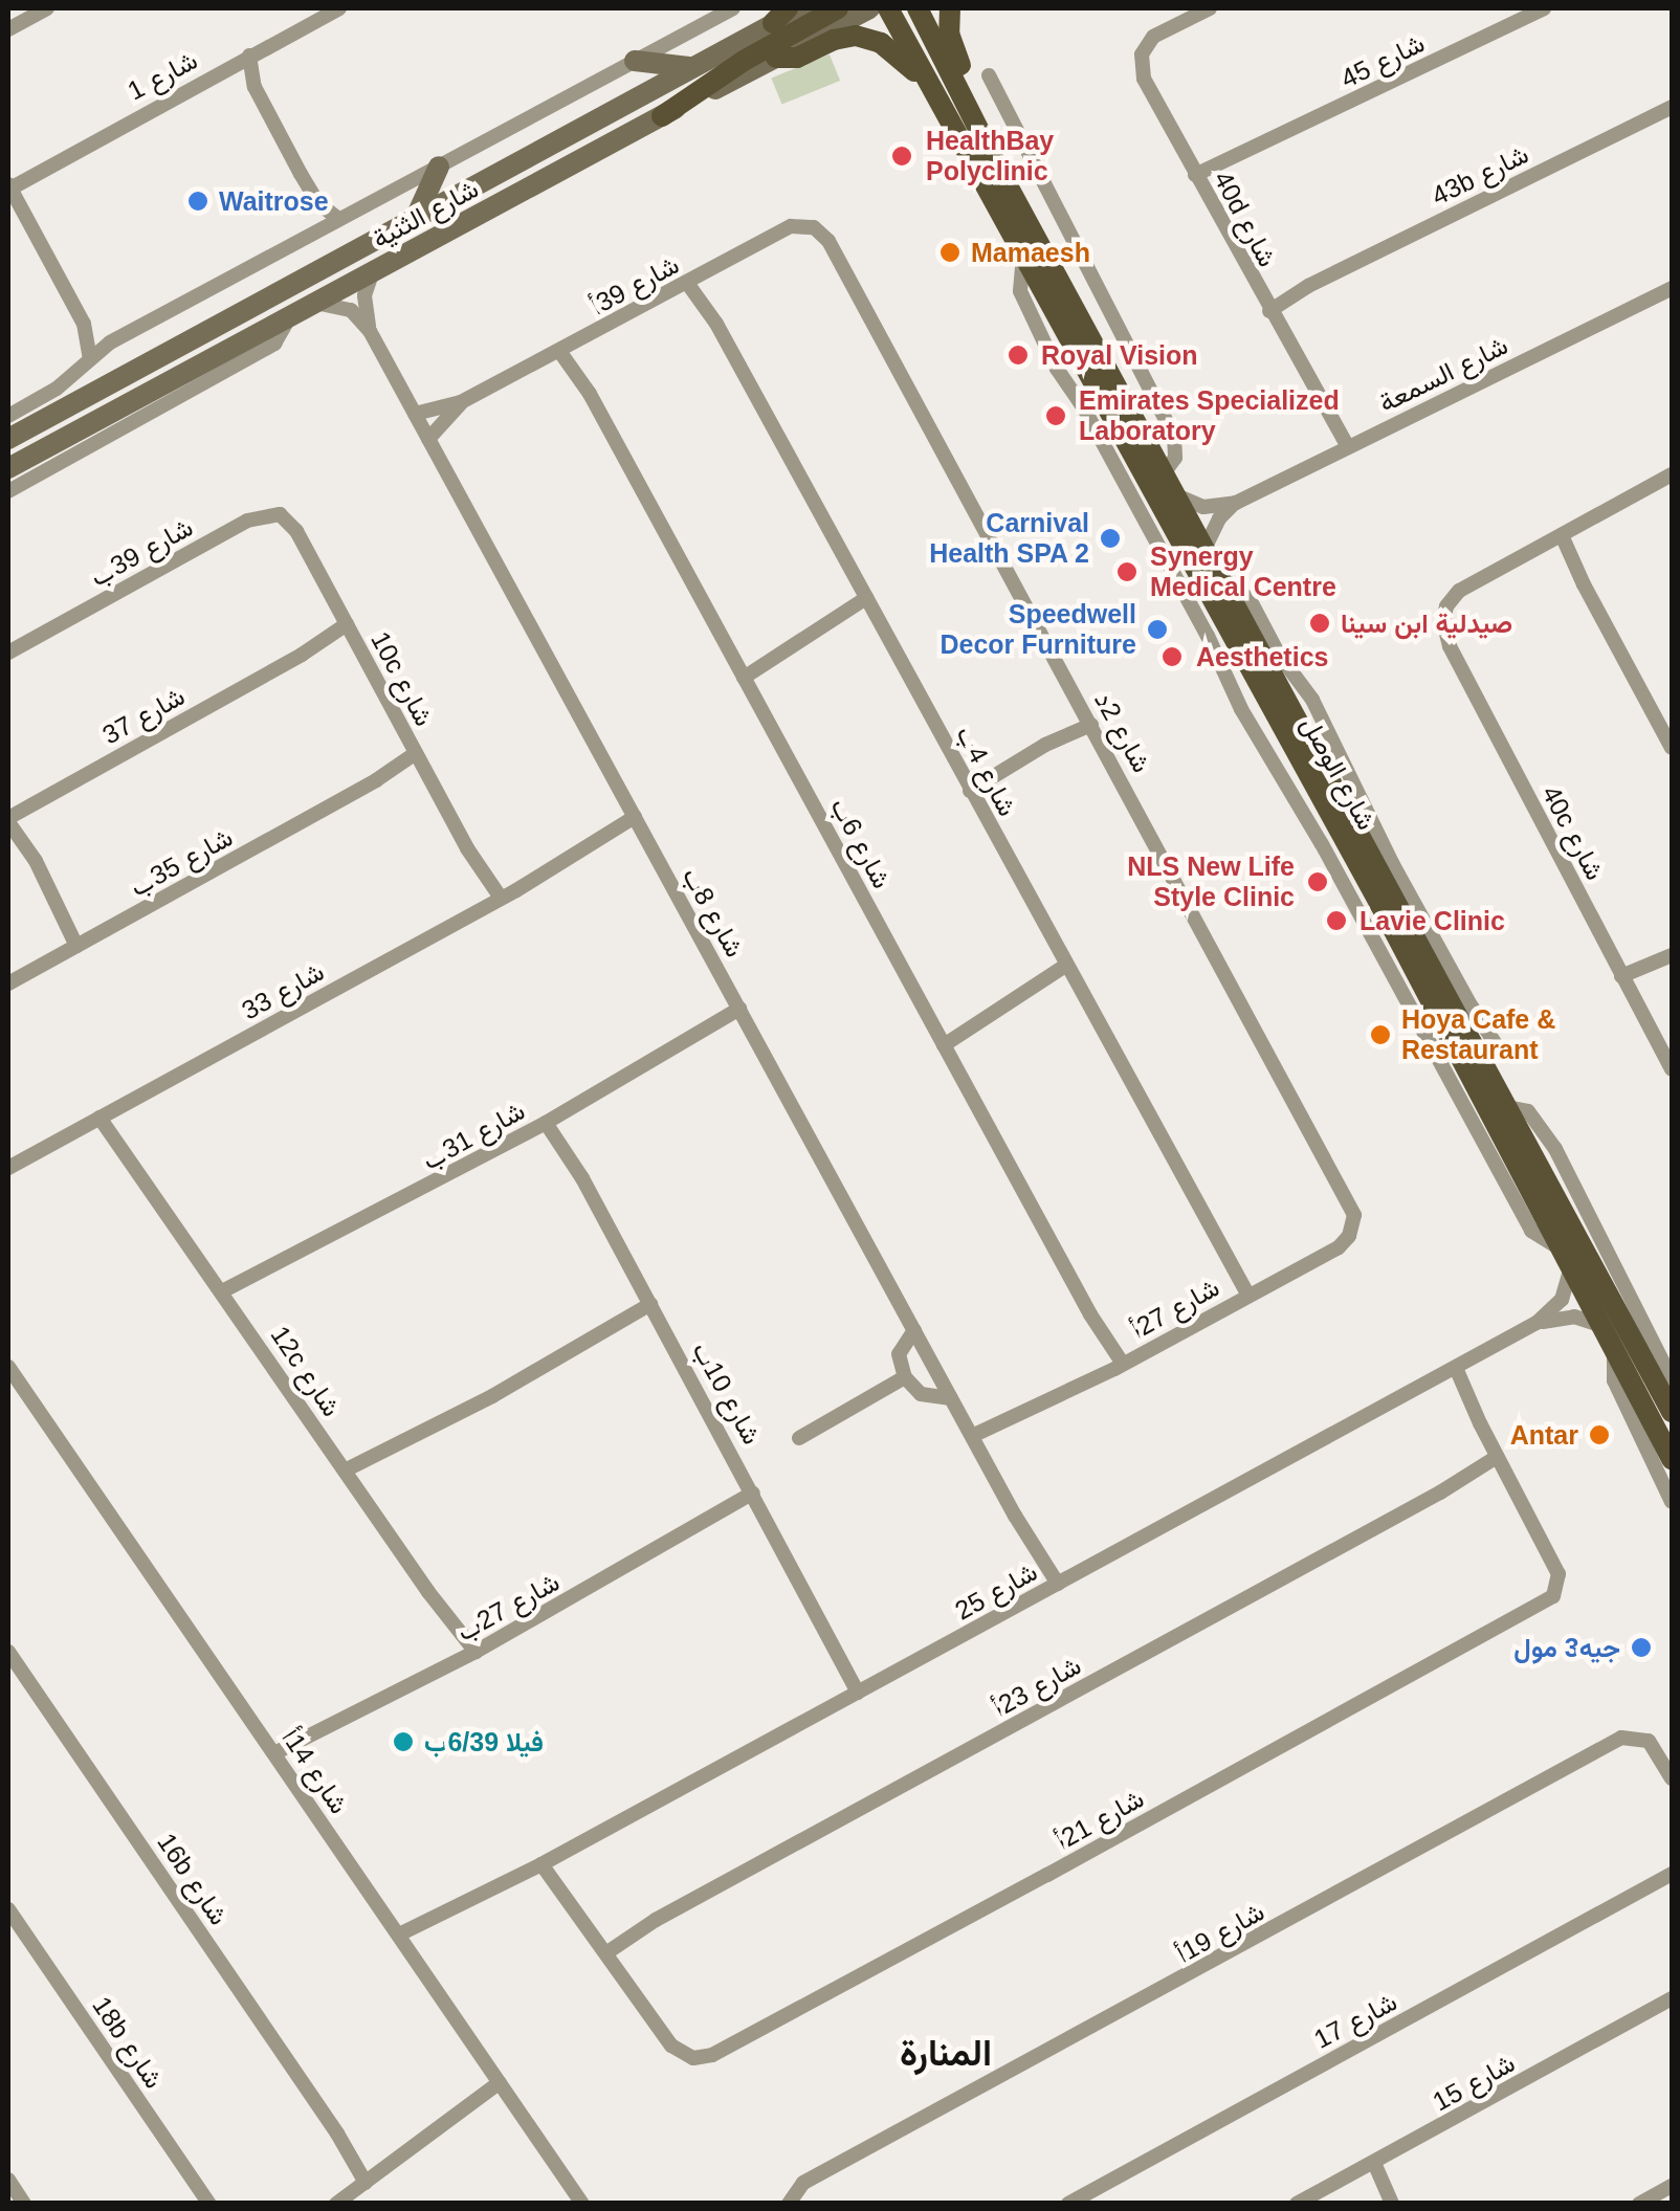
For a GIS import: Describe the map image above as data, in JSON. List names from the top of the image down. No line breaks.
{"streets":{"main road":["شارع الثنية","شارع الوصل"],"street":["شارع 45","شارع 1","43b شارع","40d شارع","شارع 39أ","شارع السمعة","شارع 39ب","10c شارع","شارع 37","شارع 2د","شارع 4ب","40c شارع","شارع 6ب","شارع 35ب","شارع 8ب","شارع 33","شارع 31ب","شارع 27أ","12c شارع","شارع 10ب","شارع 25","شارع 27ب","شارع 23أ","شارع 14أ","شارع 21أ","16b شارع","شارع 19أ","شارع 17","18b شارع","شارع 15"]},"crossings":[["شارع 45","40d شارع"],["43b شارع","40d شارع"],["شارع الثنية","شارع 8ب"],["40d شارع","شارع السمعة"],["شارع 39أ","شارع 2د"],["شارع 39أ","شارع 4ب"],["شارع 39أ","شارع 6ب"],["شارع 39أ","شارع 8ب"],["شارع السمعة","شارع الوصل"],["شارع 39ب","10c شارع"],["10c شارع","شارع 37"],["10c شارع","شارع 35ب"],["10c شارع","شارع 33"],["شارع 2د","شارع 27أ"],["شارع 4ب","شارع 27أ"],["شارع الوصل","شارع 25"],["شارع 6ب","شارع 27أ"],["شارع 8ب","شارع 33"],["شارع 8ب","شارع 31ب"],["شارع 8ب","شارع 27أ"],["شارع 8ب","شارع 25"],["شارع 33","12c شارع"],["شارع 31ب","12c شارع"],["شارع 31ب","شارع 10ب"],["12c شارع","شارع 27ب"],["شارع 10ب","شارع 25"],["شارع 10ب","شارع 27ب"],["شارع 25","شارع 14أ"],["شارع 27ب","شارع 14أ"],["شارع 23أ","شارع 21أ"]],"districts":["المنارة"],"places":["HealthBay Polyclinic","Waitrose","Mamaesh","Royal Vision","Emirates Specialized Laboratory","Carnival Health SPA 2","Synergy Medical Centre","صيدلية ابن سينا","Speedwell Decor Furniture","Aesthetics","NLS New Life Style Clinic","Lavie Clinic","Hoya Cafe & Restaurant","Antar","جيه3 مول","فيلا 6/39ب"]}
